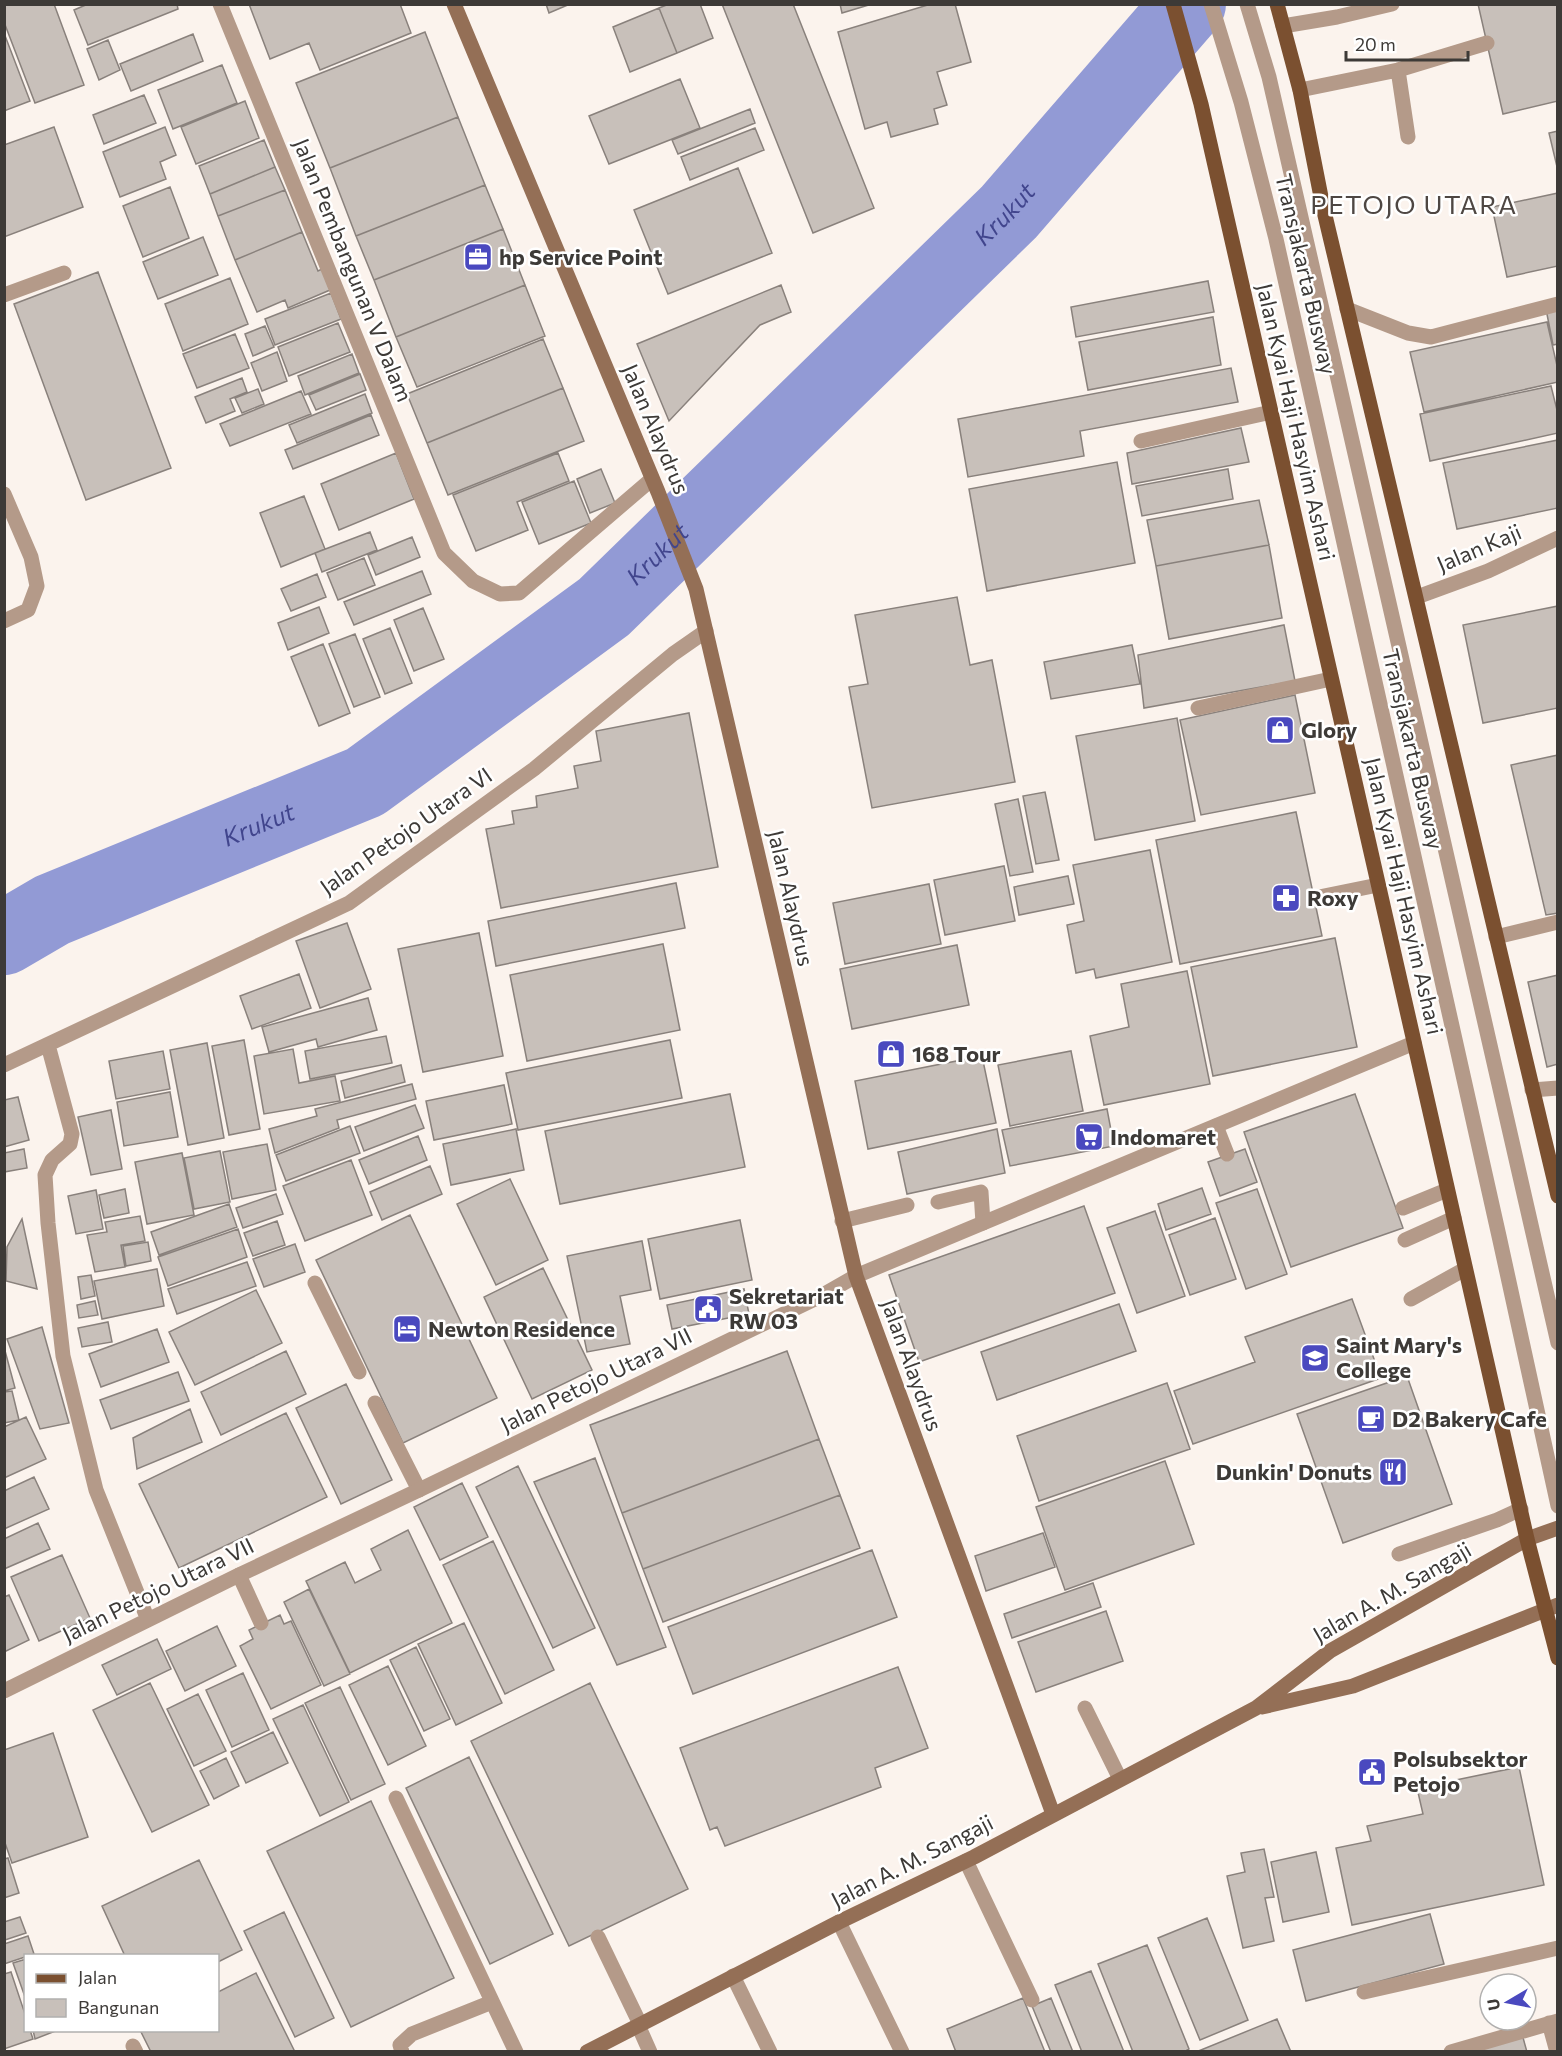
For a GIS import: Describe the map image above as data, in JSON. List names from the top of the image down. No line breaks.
{"streets":{"main road":["Jalan Kyai Haji Hasyim Ashari"],"street":["Jalan Pembangunan V Dalam","Transjakarta Busway","Jalan Alaydrus","Jalan Kaji","Jalan Petojo Utara VI","Jalan Petojo Utara VII","Jalan A. M. Sangaji"]},"crossings":[["Jalan Pembangunan V Dalam","Jalan Alaydrus"],["Jalan Kyai Haji Hasyim Ashari","Jalan Petojo Utara VII"],["Jalan Kyai Haji Hasyim Ashari","Jalan A. M. Sangaji"],["Jalan Alaydrus","Jalan Petojo Utara VI"],["Jalan Alaydrus","Jalan Petojo Utara VII"],["Jalan Alaydrus","Jalan A. M. Sangaji"]],"districts":["PETOJO UTARA"],"water":["Krukut"],"places":{"office":["hp Service Point"],"shop":["Glory","168 Tour"],"pharmacy":["Roxy"],"supermarket":["Indomaret"],"public building":["Sekretariat RW 03","Polsubsektor Petojo"],"hotel":["Newton Residence"],"school or university":["Saint Mary's College"],"cafe":["D2 Bakery Cafe"],"restaurant":["Dunkin' Donuts"]},"legend":["Jalan","Bangunan"],"scale_bar":"20 m","north":"left"}
